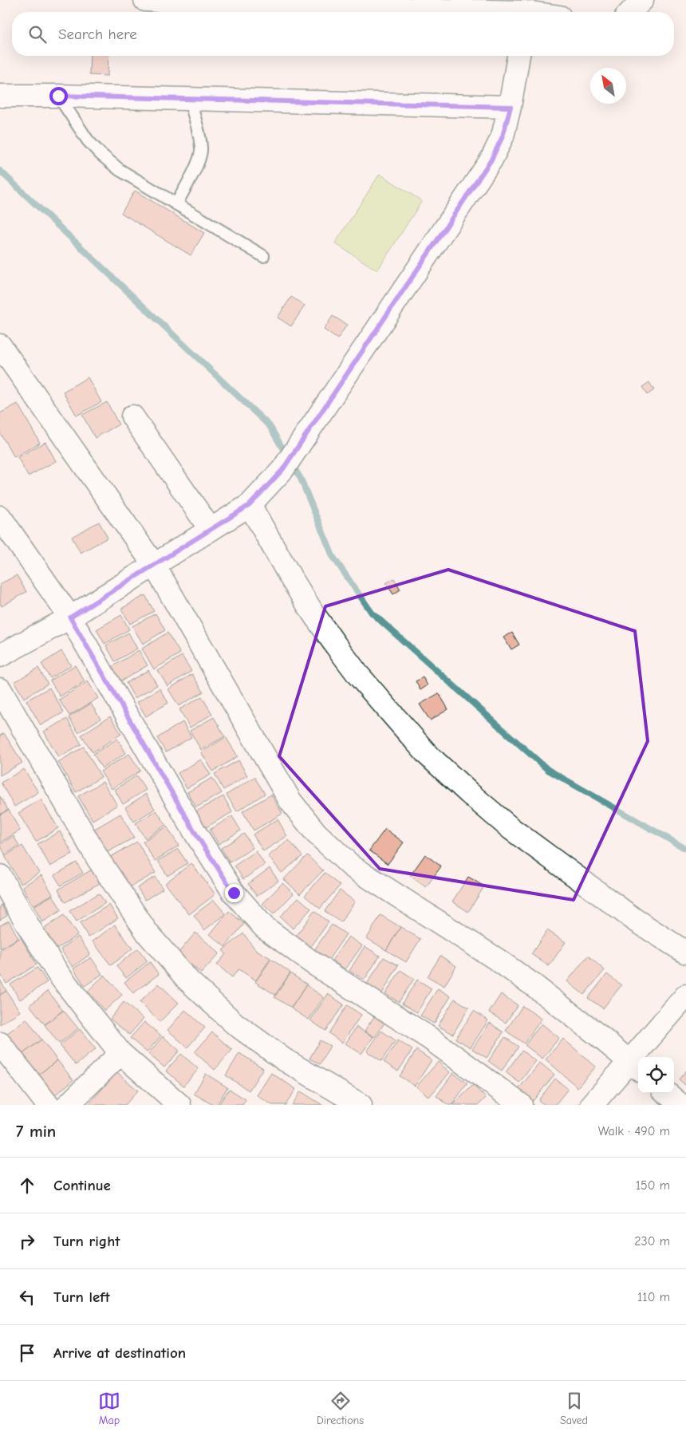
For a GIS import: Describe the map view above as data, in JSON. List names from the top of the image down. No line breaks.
{"north":"top left","page":{"search":"Search here","heading":["7 min","Walk · 490 m"],"list":[["Continue","150 m"],["Turn right","230 m"],["Turn left","110 m"],"Arrive at destination"],"nav":["Map","Directions","Saved"]}}
